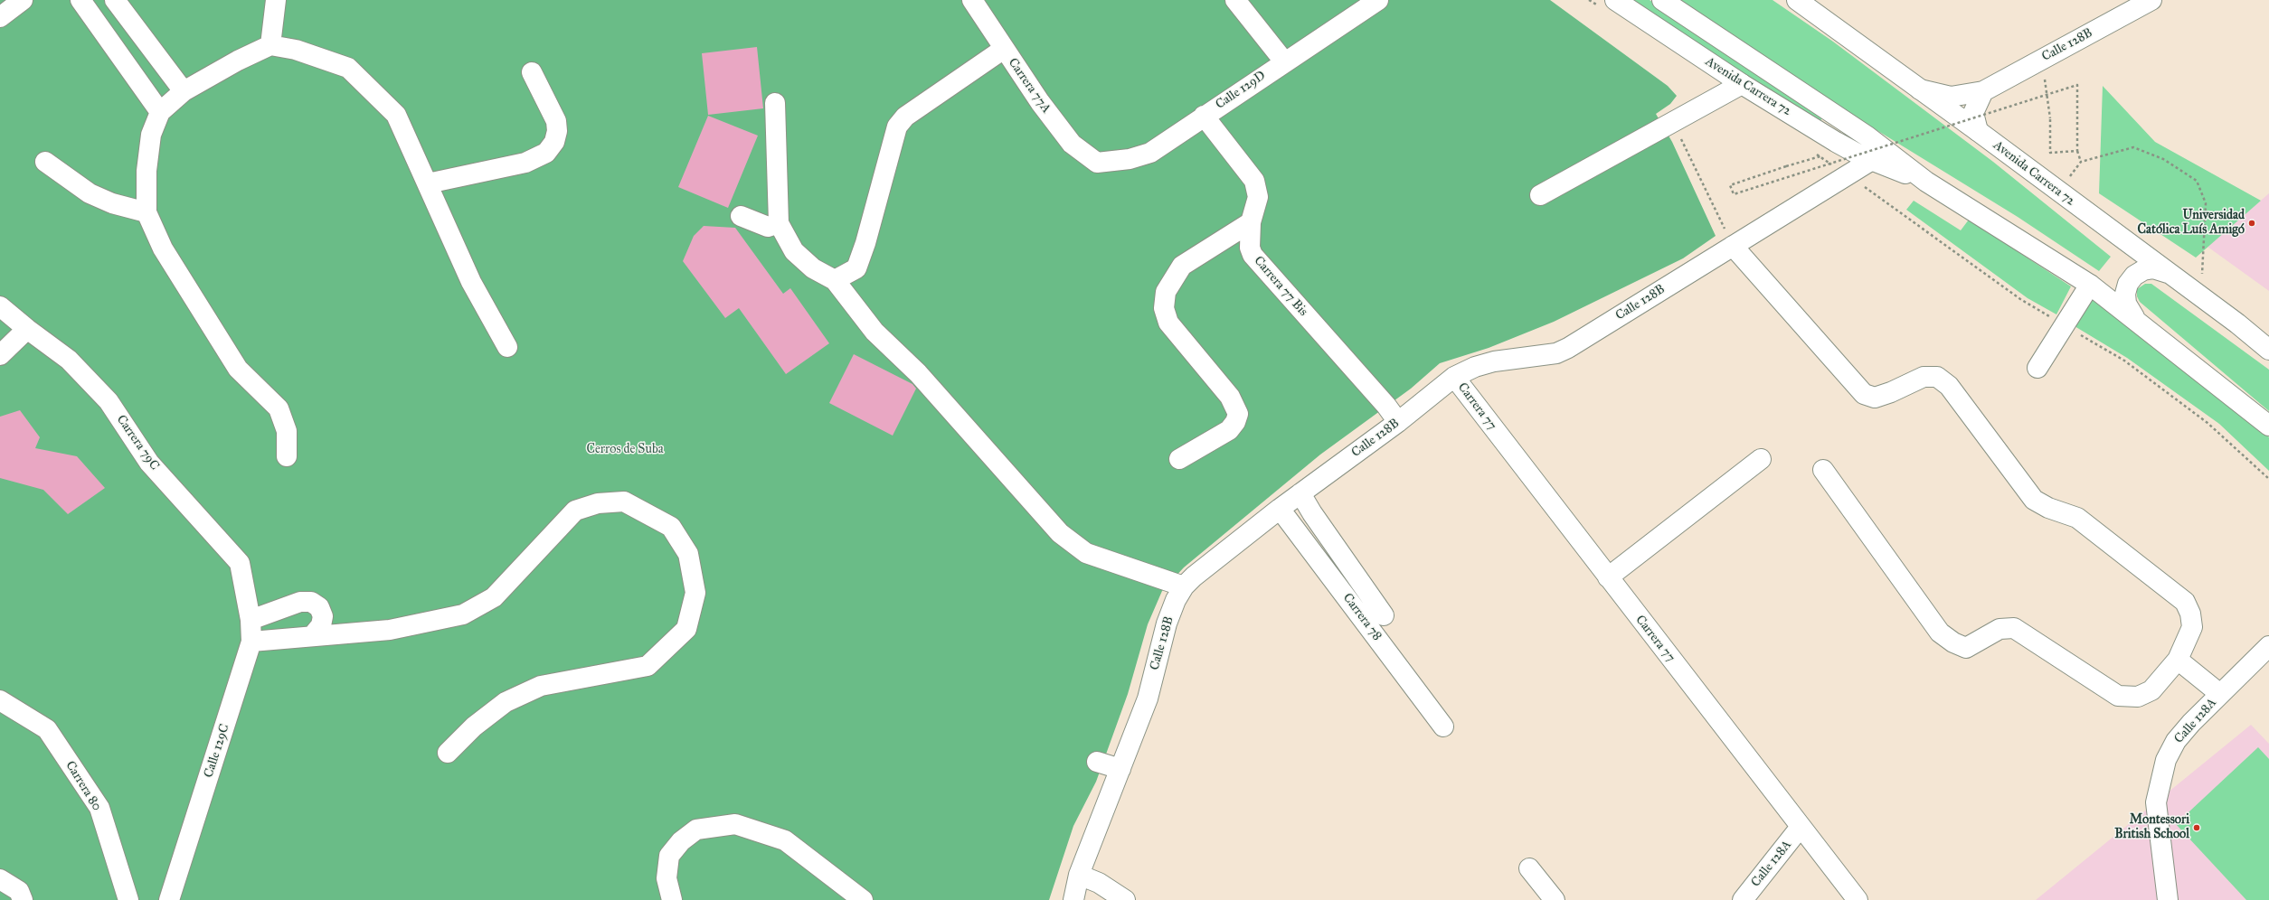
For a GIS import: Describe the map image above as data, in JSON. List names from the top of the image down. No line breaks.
{"streets":{"main road":["Calle 128B","Carrera 77A","Avenida Carrera 72","Calle 129D","Carrera 77 Bis","Carrera 77","Carrera 79C","Carrera 78","Calle 128A","Calle 129C","Carrera 80"]},"crossings":[["Calle 128B","Avenida Carrera 72"],["Calle 128B","Carrera 77 Bis"],["Calle 128B","Carrera 77"],["Calle 128B","Carrera 78"],["Carrera 77A","Calle 129D"],["Calle 129D","Carrera 77 Bis"],["Carrera 77","Calle 128A"],["Carrera 79C","Calle 129C"]],"parks":["Cerros de Suba"],"places":["Universidad Católica Luís Amigó","Montessori British School"]}
